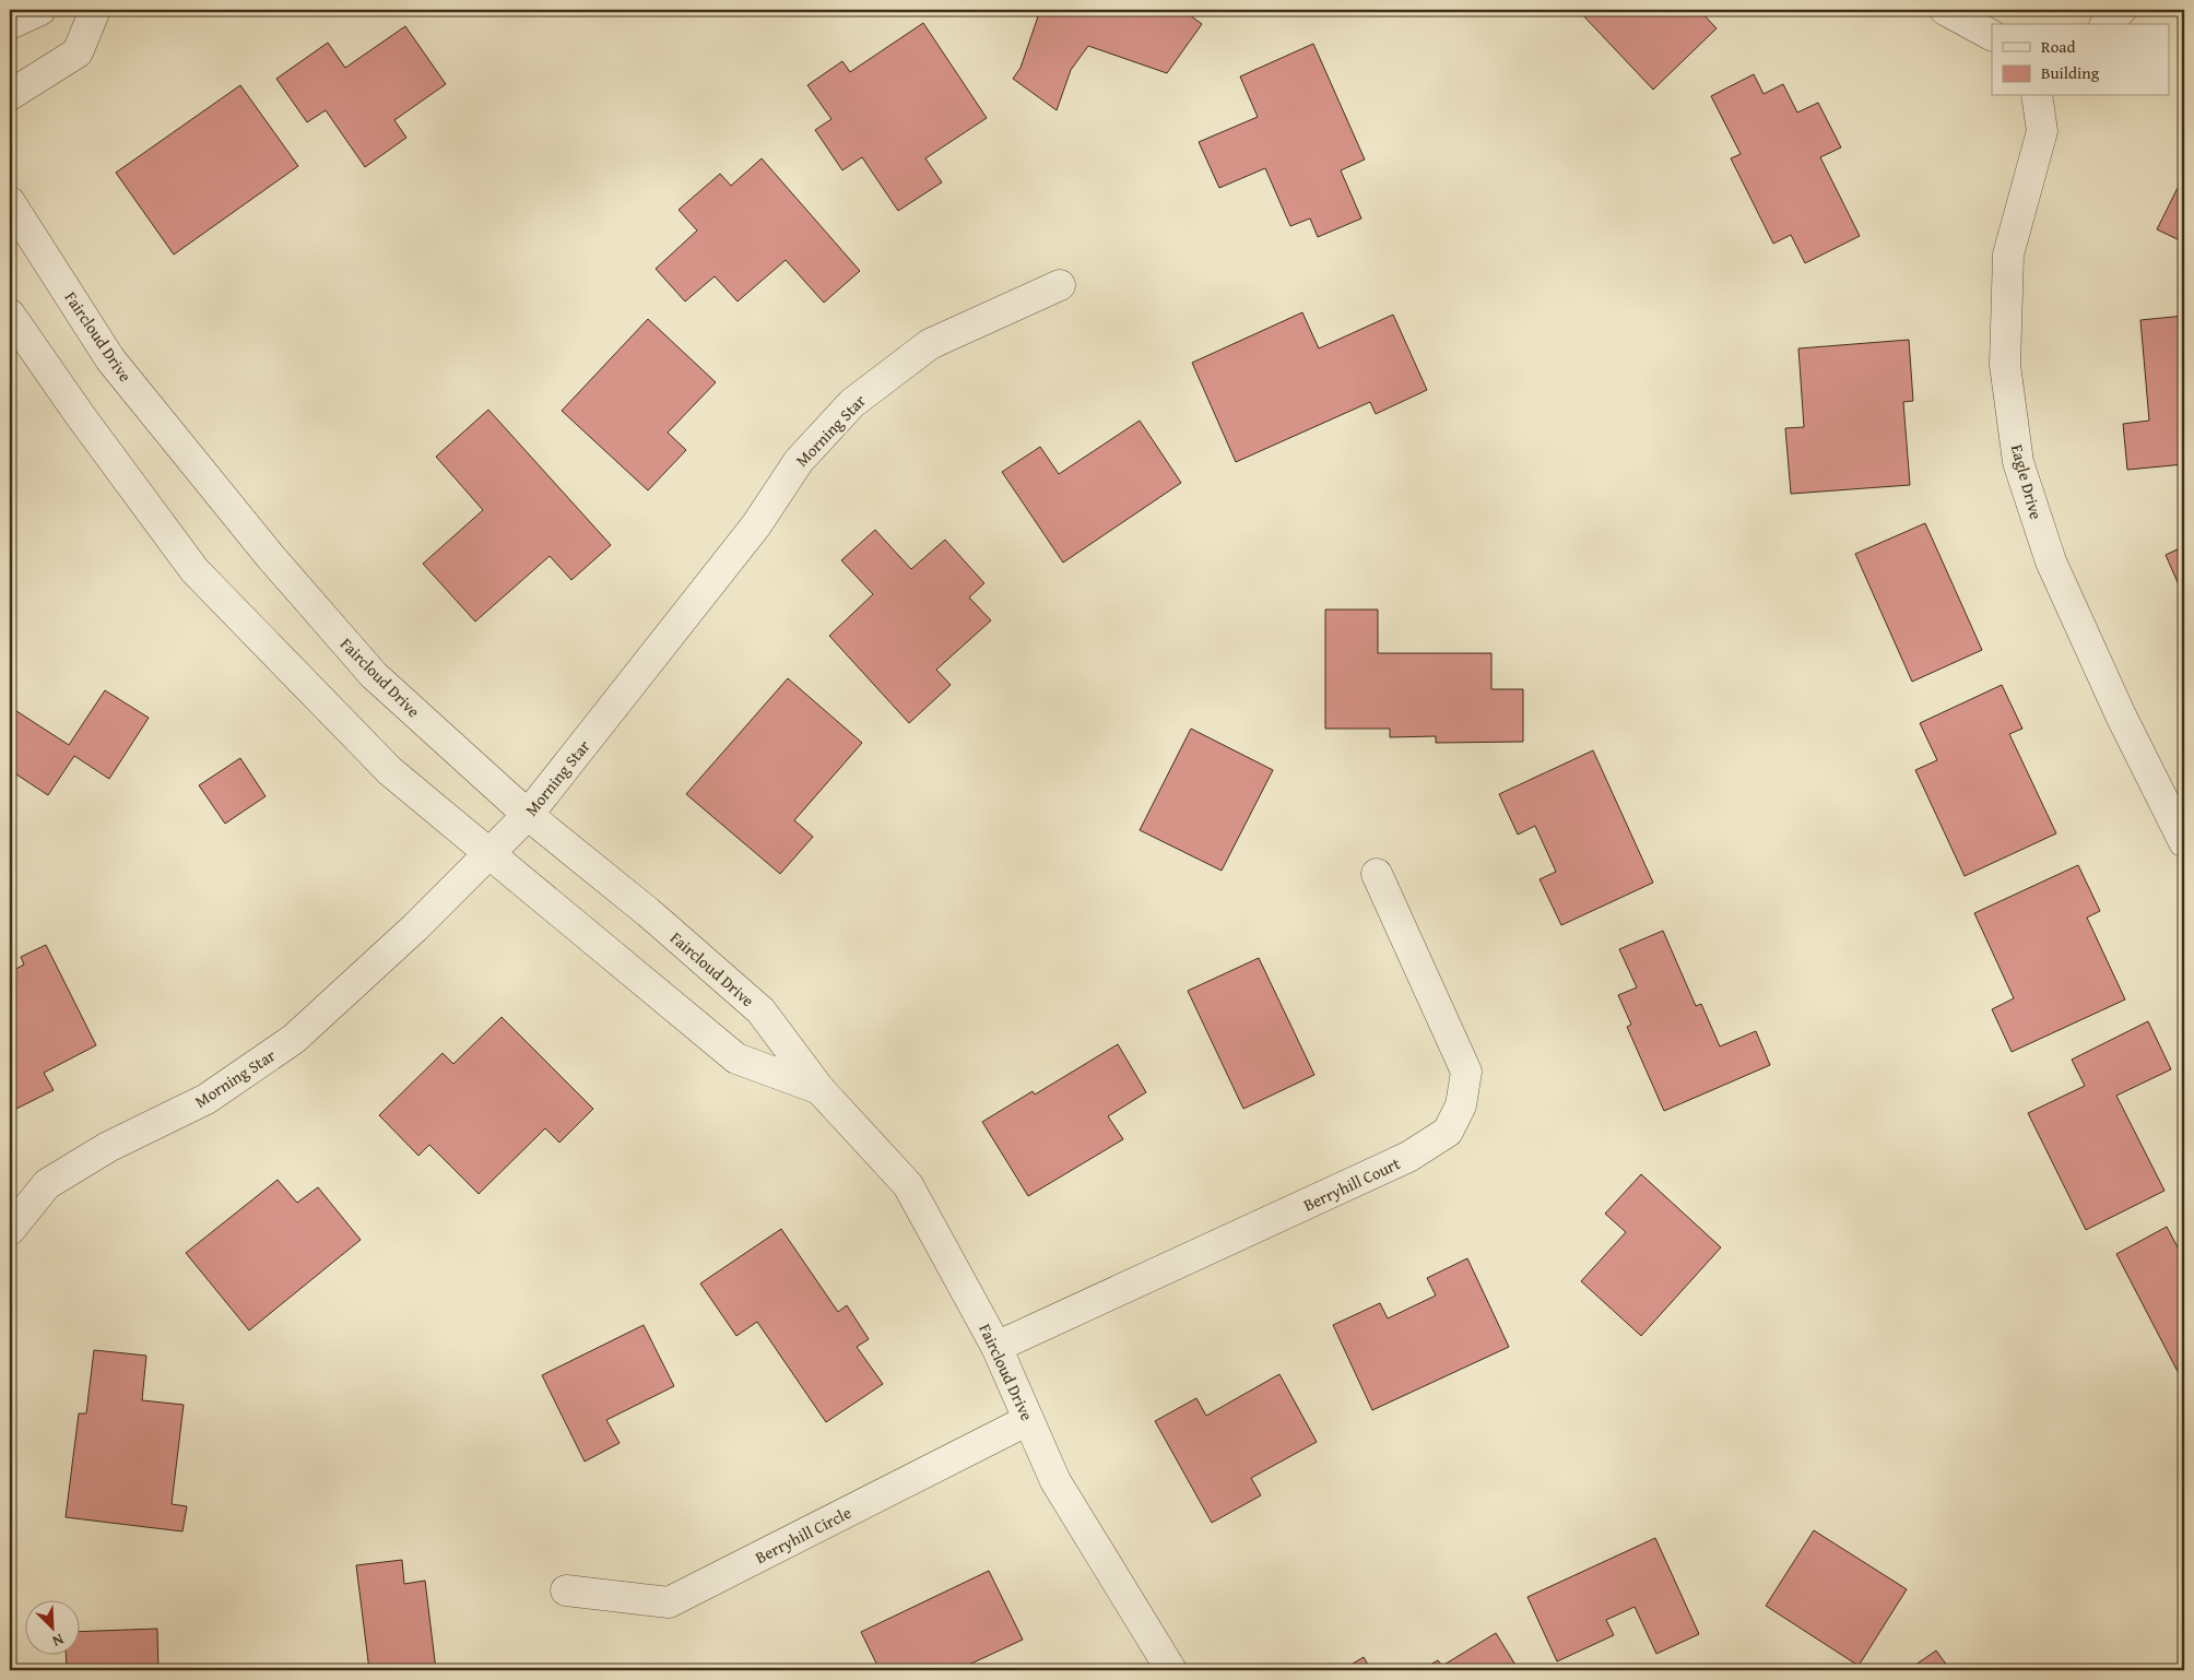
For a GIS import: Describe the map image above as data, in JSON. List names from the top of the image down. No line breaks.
{"streets":{"street":["Faircloud Drive","Morning Star","Eagle Drive","Berryhill Court","Berryhill Circle"]},"crossings":[["Faircloud Drive","Morning Star"],["Faircloud Drive","Berryhill Court"],["Faircloud Drive","Berryhill Circle"]],"legend":["Road","Building"],"north":"bottom right"}
